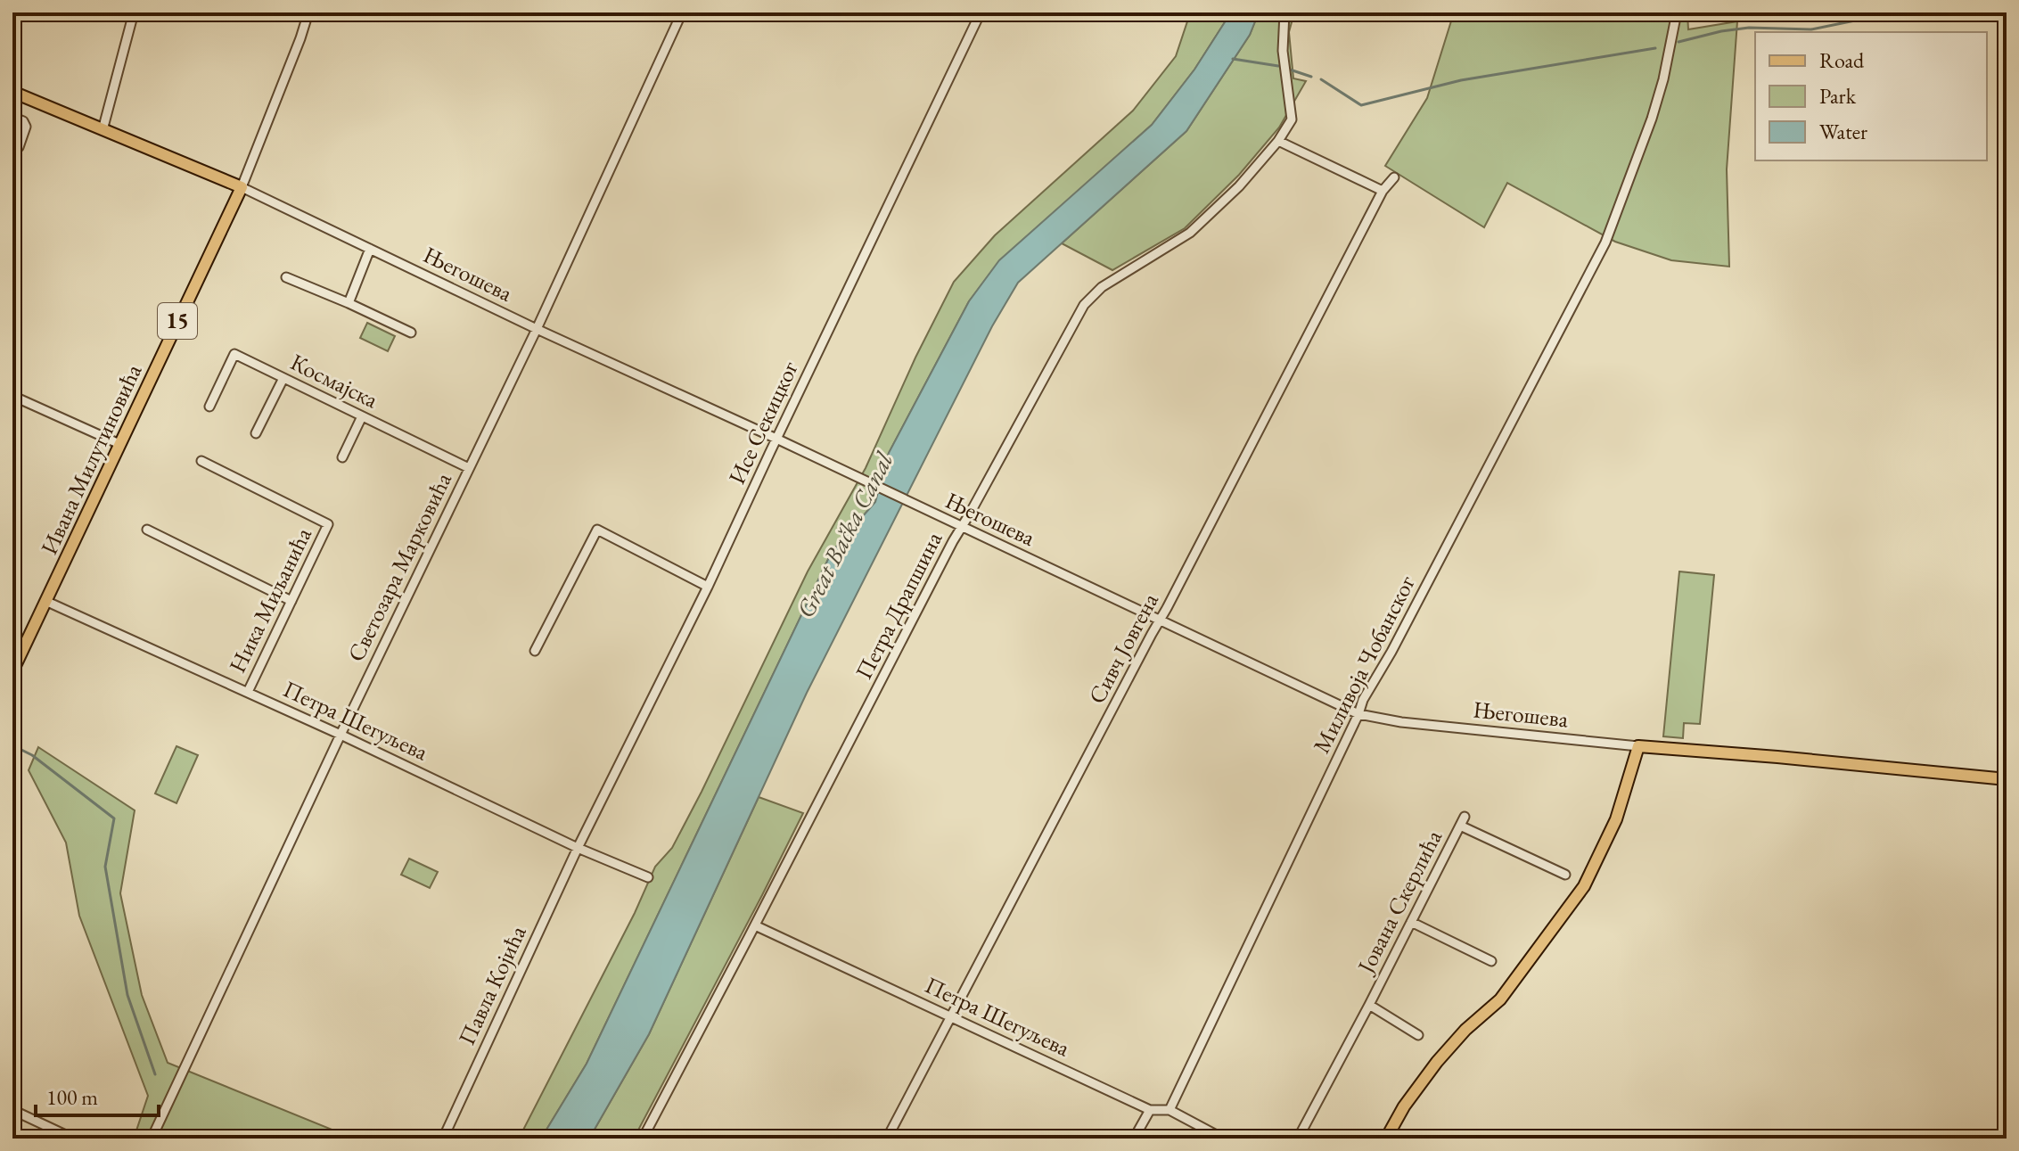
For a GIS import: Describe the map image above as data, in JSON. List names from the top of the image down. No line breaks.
{"streets":{"main road":["Његошева","15","Ивана Милутиновића"],"street":["Космајска","Исе Секицког","Светозара Марковића","Ника Миљанића","Петра Драпшина","Сивч Јовгена","Миливоја Чобанског","Петра Шегуљева","Јована Скерлића","Павла Којића"]},"crossings":[["Његошева","Исе Секицког"],["Његошева","Ивана Милутиновића"],["Његошева","Светозара Марковића"],["Његошева","Петра Драпшина"],["Његошева","Сивч Јовгена"],["Његошева","Миливоја Чобанског"],["Космајска","Светозара Марковића"],["Исе Секицког","Петра Шегуљева"],["Исе Секицког","Павла Којића"],["Ивана Милутиновића","Петра Шегуљева"],["Светозара Марковића","Петра Шегуљева"],["Ника Миљанића","Петра Шегуљева"],["Петра Драпшина","Петра Шегуљева"],["Сивч Јовгена","Петра Шегуљева"],["Миливоја Чобанског","Петра Шегуљева"],["Петра Шегуљева","Павла Којића"]],"water":["Great Bačka Canal"],"legend":["Road","Park","Water"],"scale_bar":"100 m"}
